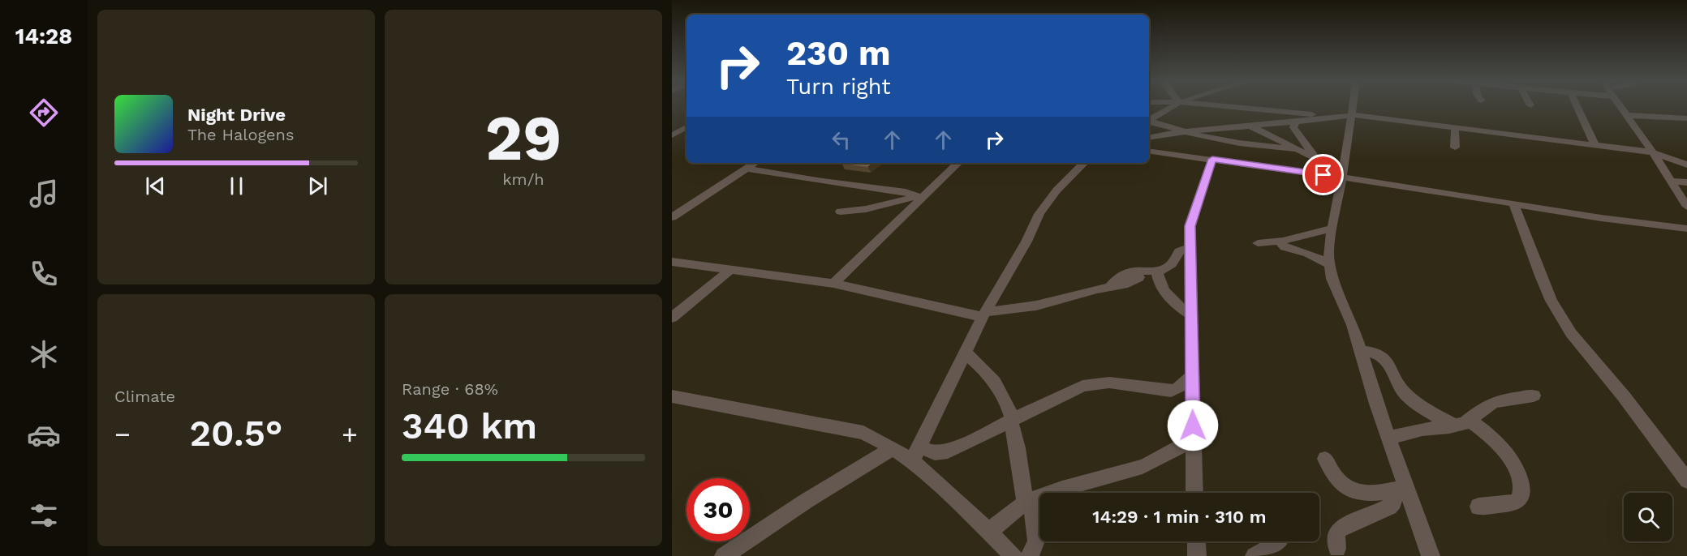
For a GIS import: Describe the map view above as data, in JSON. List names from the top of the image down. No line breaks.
{"page":{"tabs":"14:28","tile":[["29","km/h"],"Climate",["Range · 68%","340 km"]],"turn":["230 m","Turn right"],"song":["Night Drive","The Halogens"],"heat":["−","20.5°","+"],"limit":"30","trip":"14:29 · 1 min · 310 m"}}
